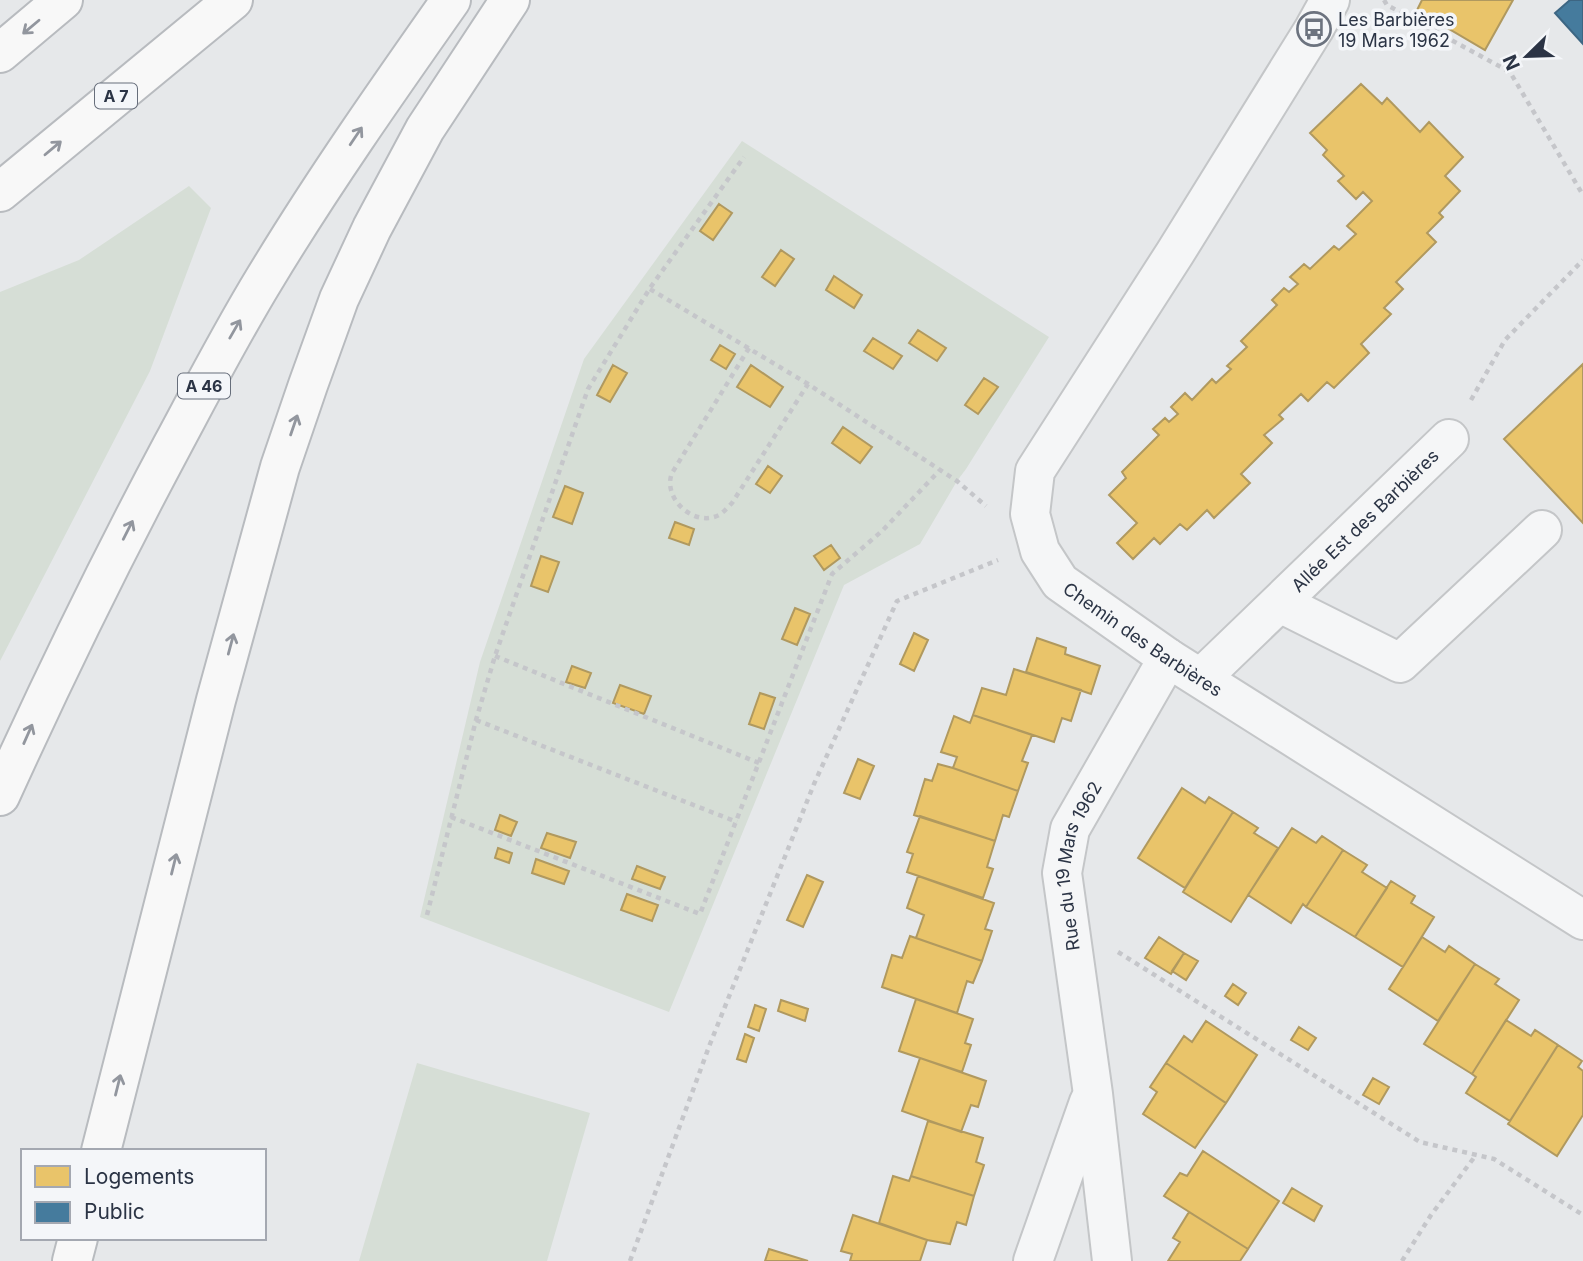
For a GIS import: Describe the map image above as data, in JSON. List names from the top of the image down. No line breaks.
{"streets":{"highway":["A 7","A 46"],"street":["Allée Est des Barbières","Chemin des Barbières","Rue du 19 Mars 1962"]},"crossings":[["Allée Est des Barbières","Chemin des Barbières"],["Chemin des Barbières","Rue du 19 Mars 1962"]],"places":{"bus stop":["Les Barbières 19 Mars 1962"]},"legend":["Logements","Public"],"north":"bottom left"}
